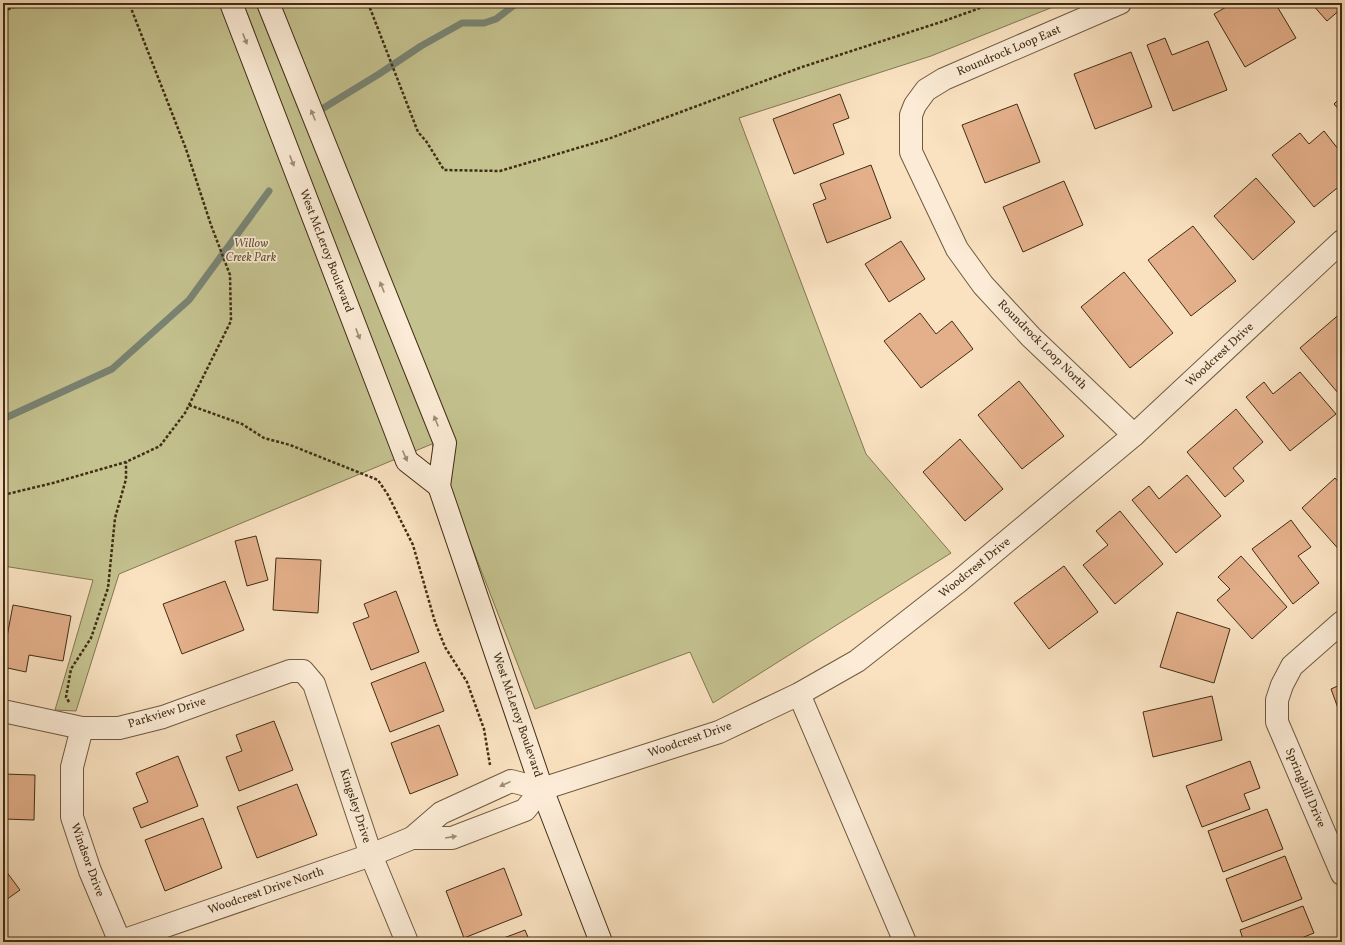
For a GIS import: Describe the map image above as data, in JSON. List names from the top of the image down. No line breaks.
{"streets":{"street":["Roundrock Loop East","West McLeroy Boulevard","Roundrock Loop North","Woodcrest Drive","Parkview Drive","Springhill Drive","Kingsley Drive","Windsor Drive","Woodcrest Drive North"]},"crossings":[["Roundrock Loop East","Roundrock Loop North"],["West McLeroy Boulevard","Woodcrest Drive"],["West McLeroy Boulevard","Woodcrest Drive North"],["Roundrock Loop North","Woodcrest Drive"],["Woodcrest Drive","Woodcrest Drive North"],["Parkview Drive","Kingsley Drive"],["Parkview Drive","Windsor Drive"],["Kingsley Drive","Woodcrest Drive North"],["Windsor Drive","Woodcrest Drive North"]],"parks":["Willow Creek Park"]}
